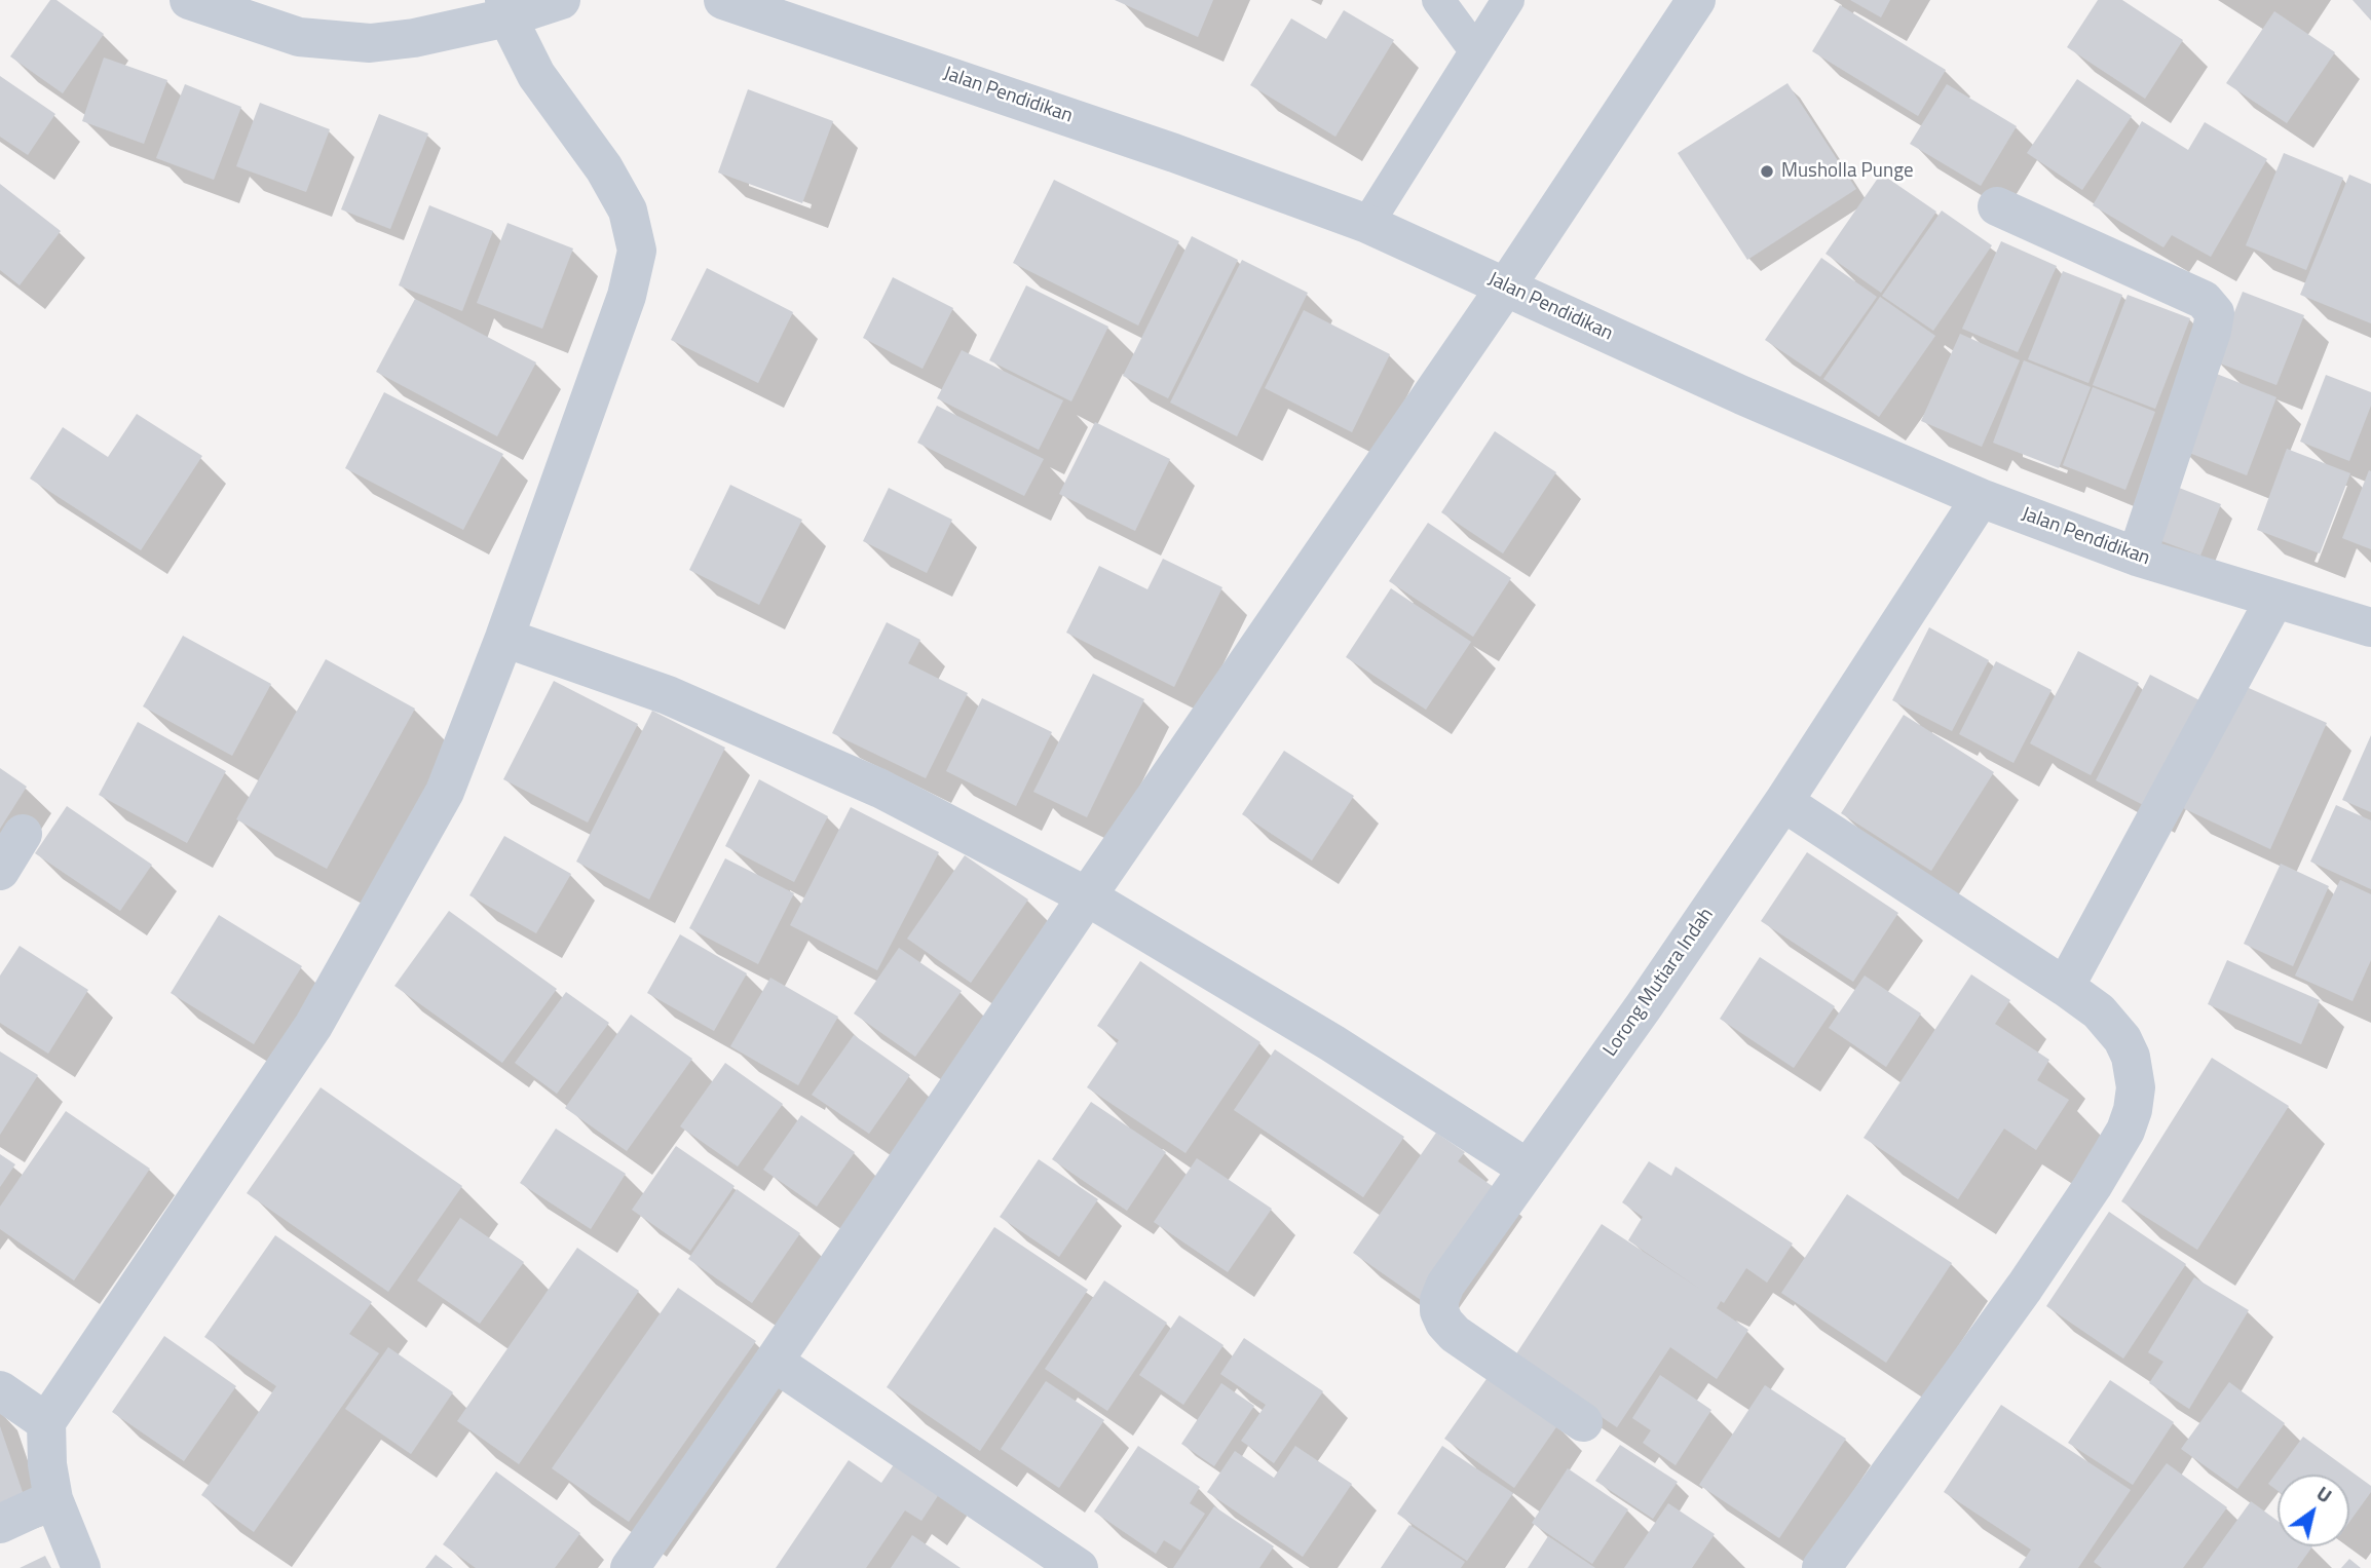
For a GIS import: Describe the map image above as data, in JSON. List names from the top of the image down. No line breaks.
{"streets":{"street":["Jalan Pendidikan","Lorong Mutiara Indah"]},"crossings":[["Jalan Pendidikan","Lorong Mutiara Indah"]],"places":["Musholla Punge"],"north":"top right"}
